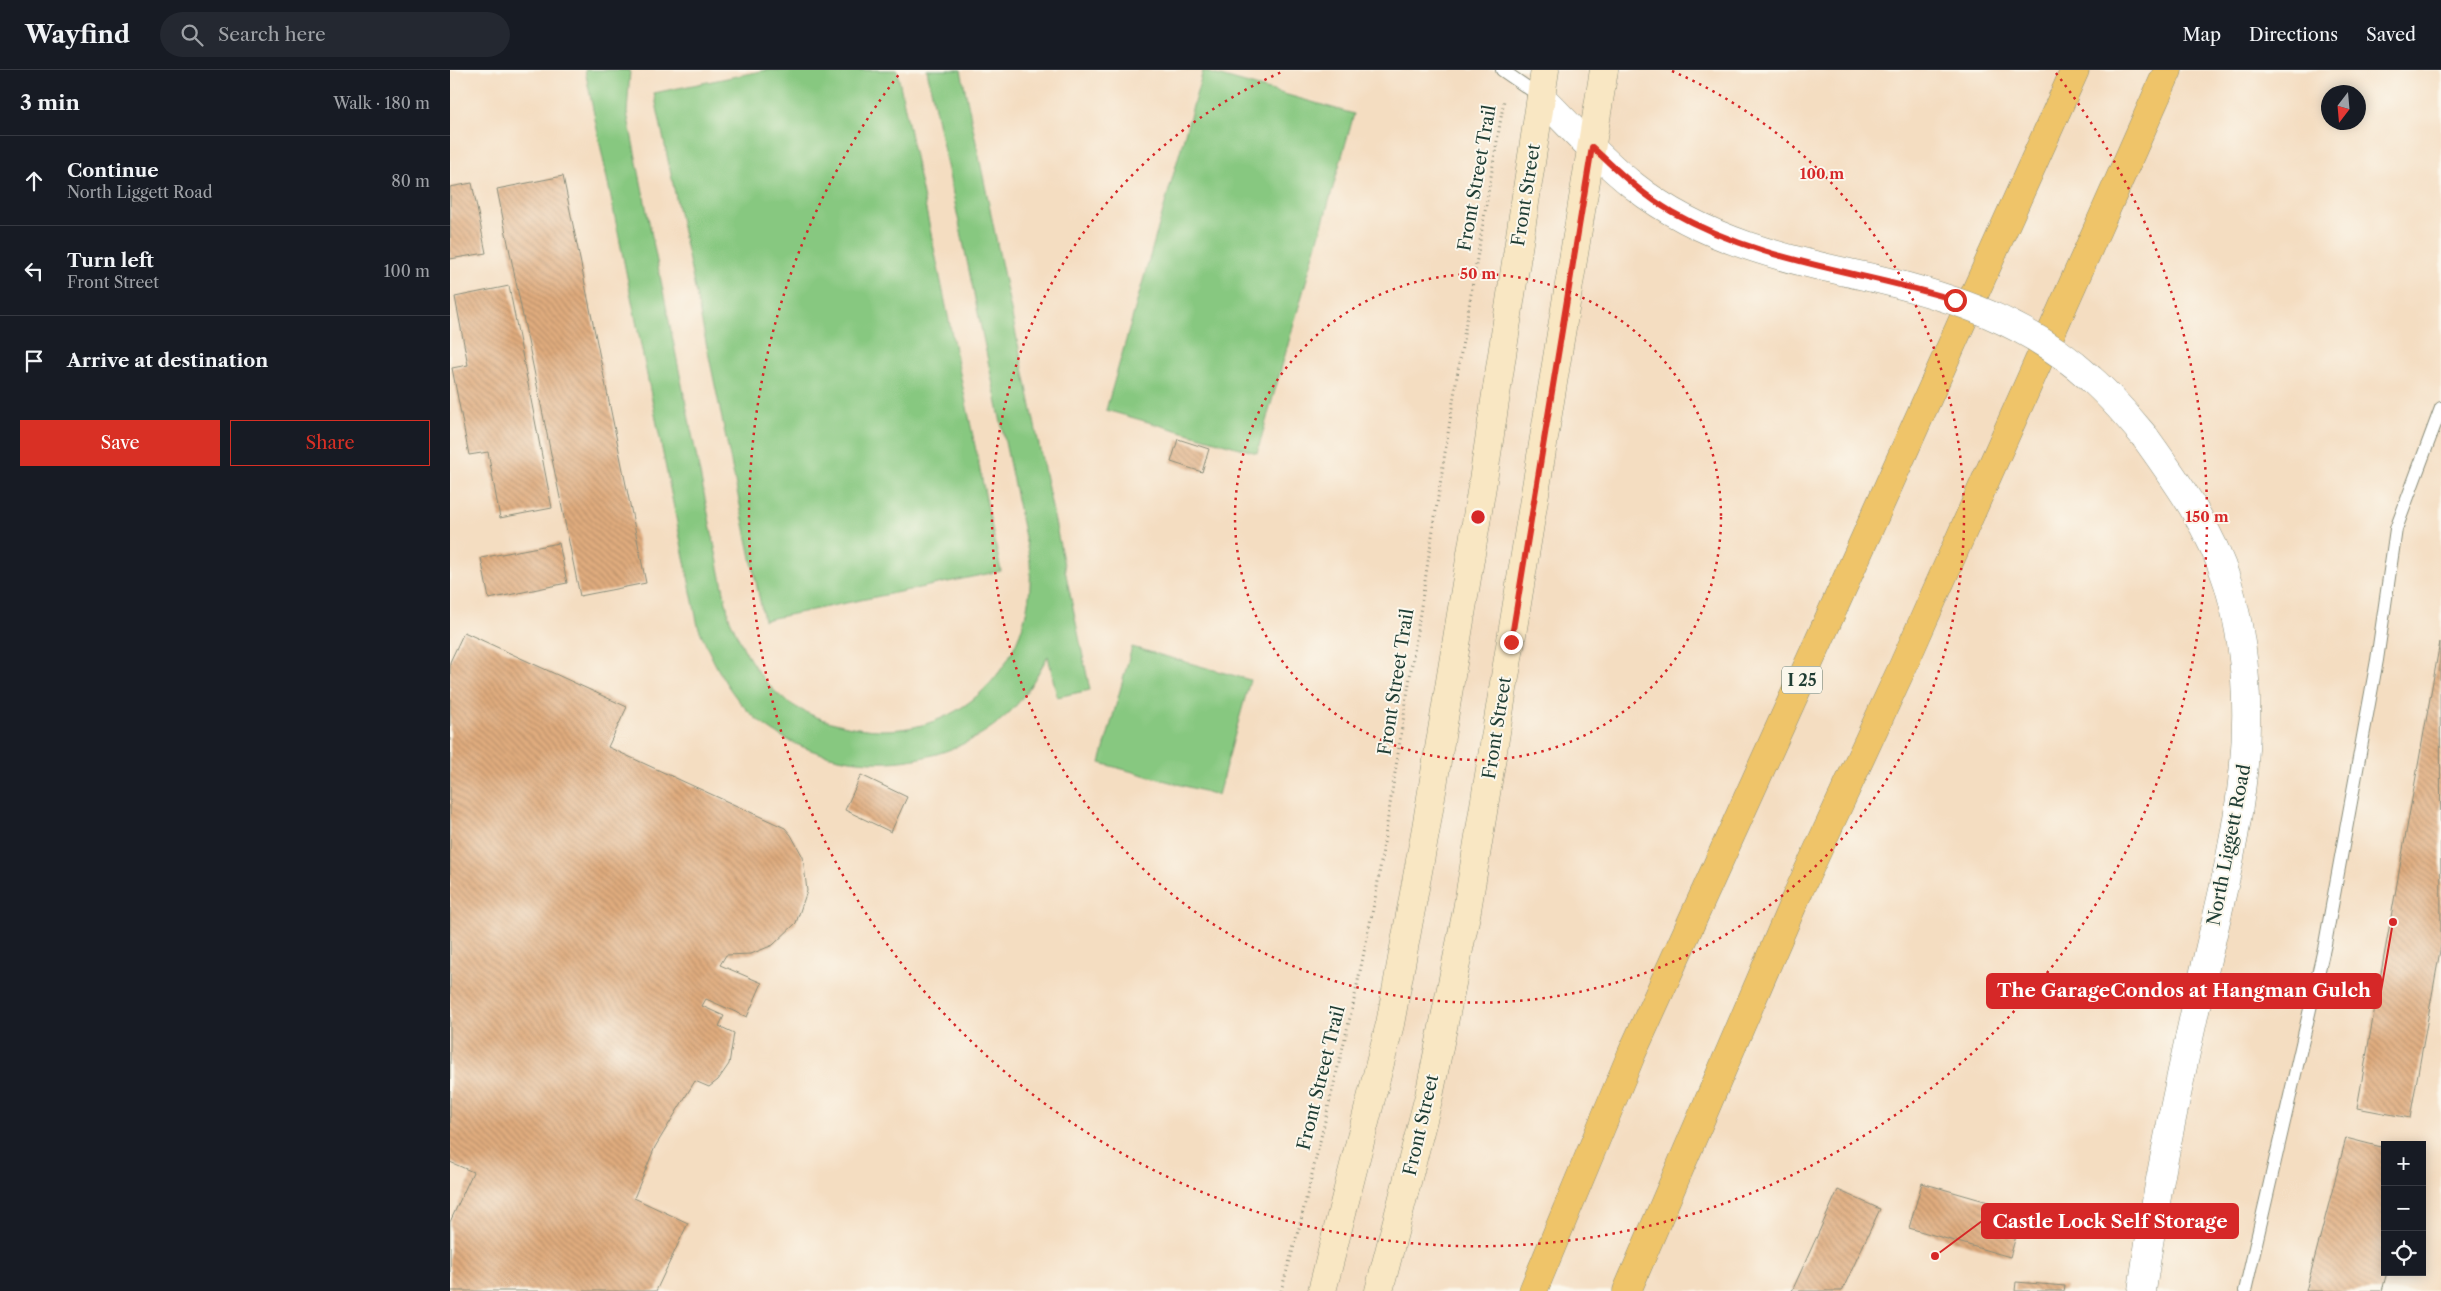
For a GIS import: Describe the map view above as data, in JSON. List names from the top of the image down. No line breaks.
{"streets":{"highway":["I 25"],"main road":["Front Street"],"street":["North Liggett Road"],"path":["Front Street Trail"]},"crossings":[["Front Street","North Liggett Road"]],"places":["The GarageCondos at Hangman Gulch","Castle Lock Self Storage"],"north":"bottom","page":{"header":"Wayfind","search":"Search here","nav":["Map","Directions","Saved"],"heading":["3 min","Walk · 180 m"],"list":[["Continue","North Liggett Road","80 m"],["Turn left","Front Street","100 m"],"Arrive at destination"],"buttons":["Save","Share"],"map_buttons":["+","−"]},"rings":["100 m","50 m","150 m"]}
